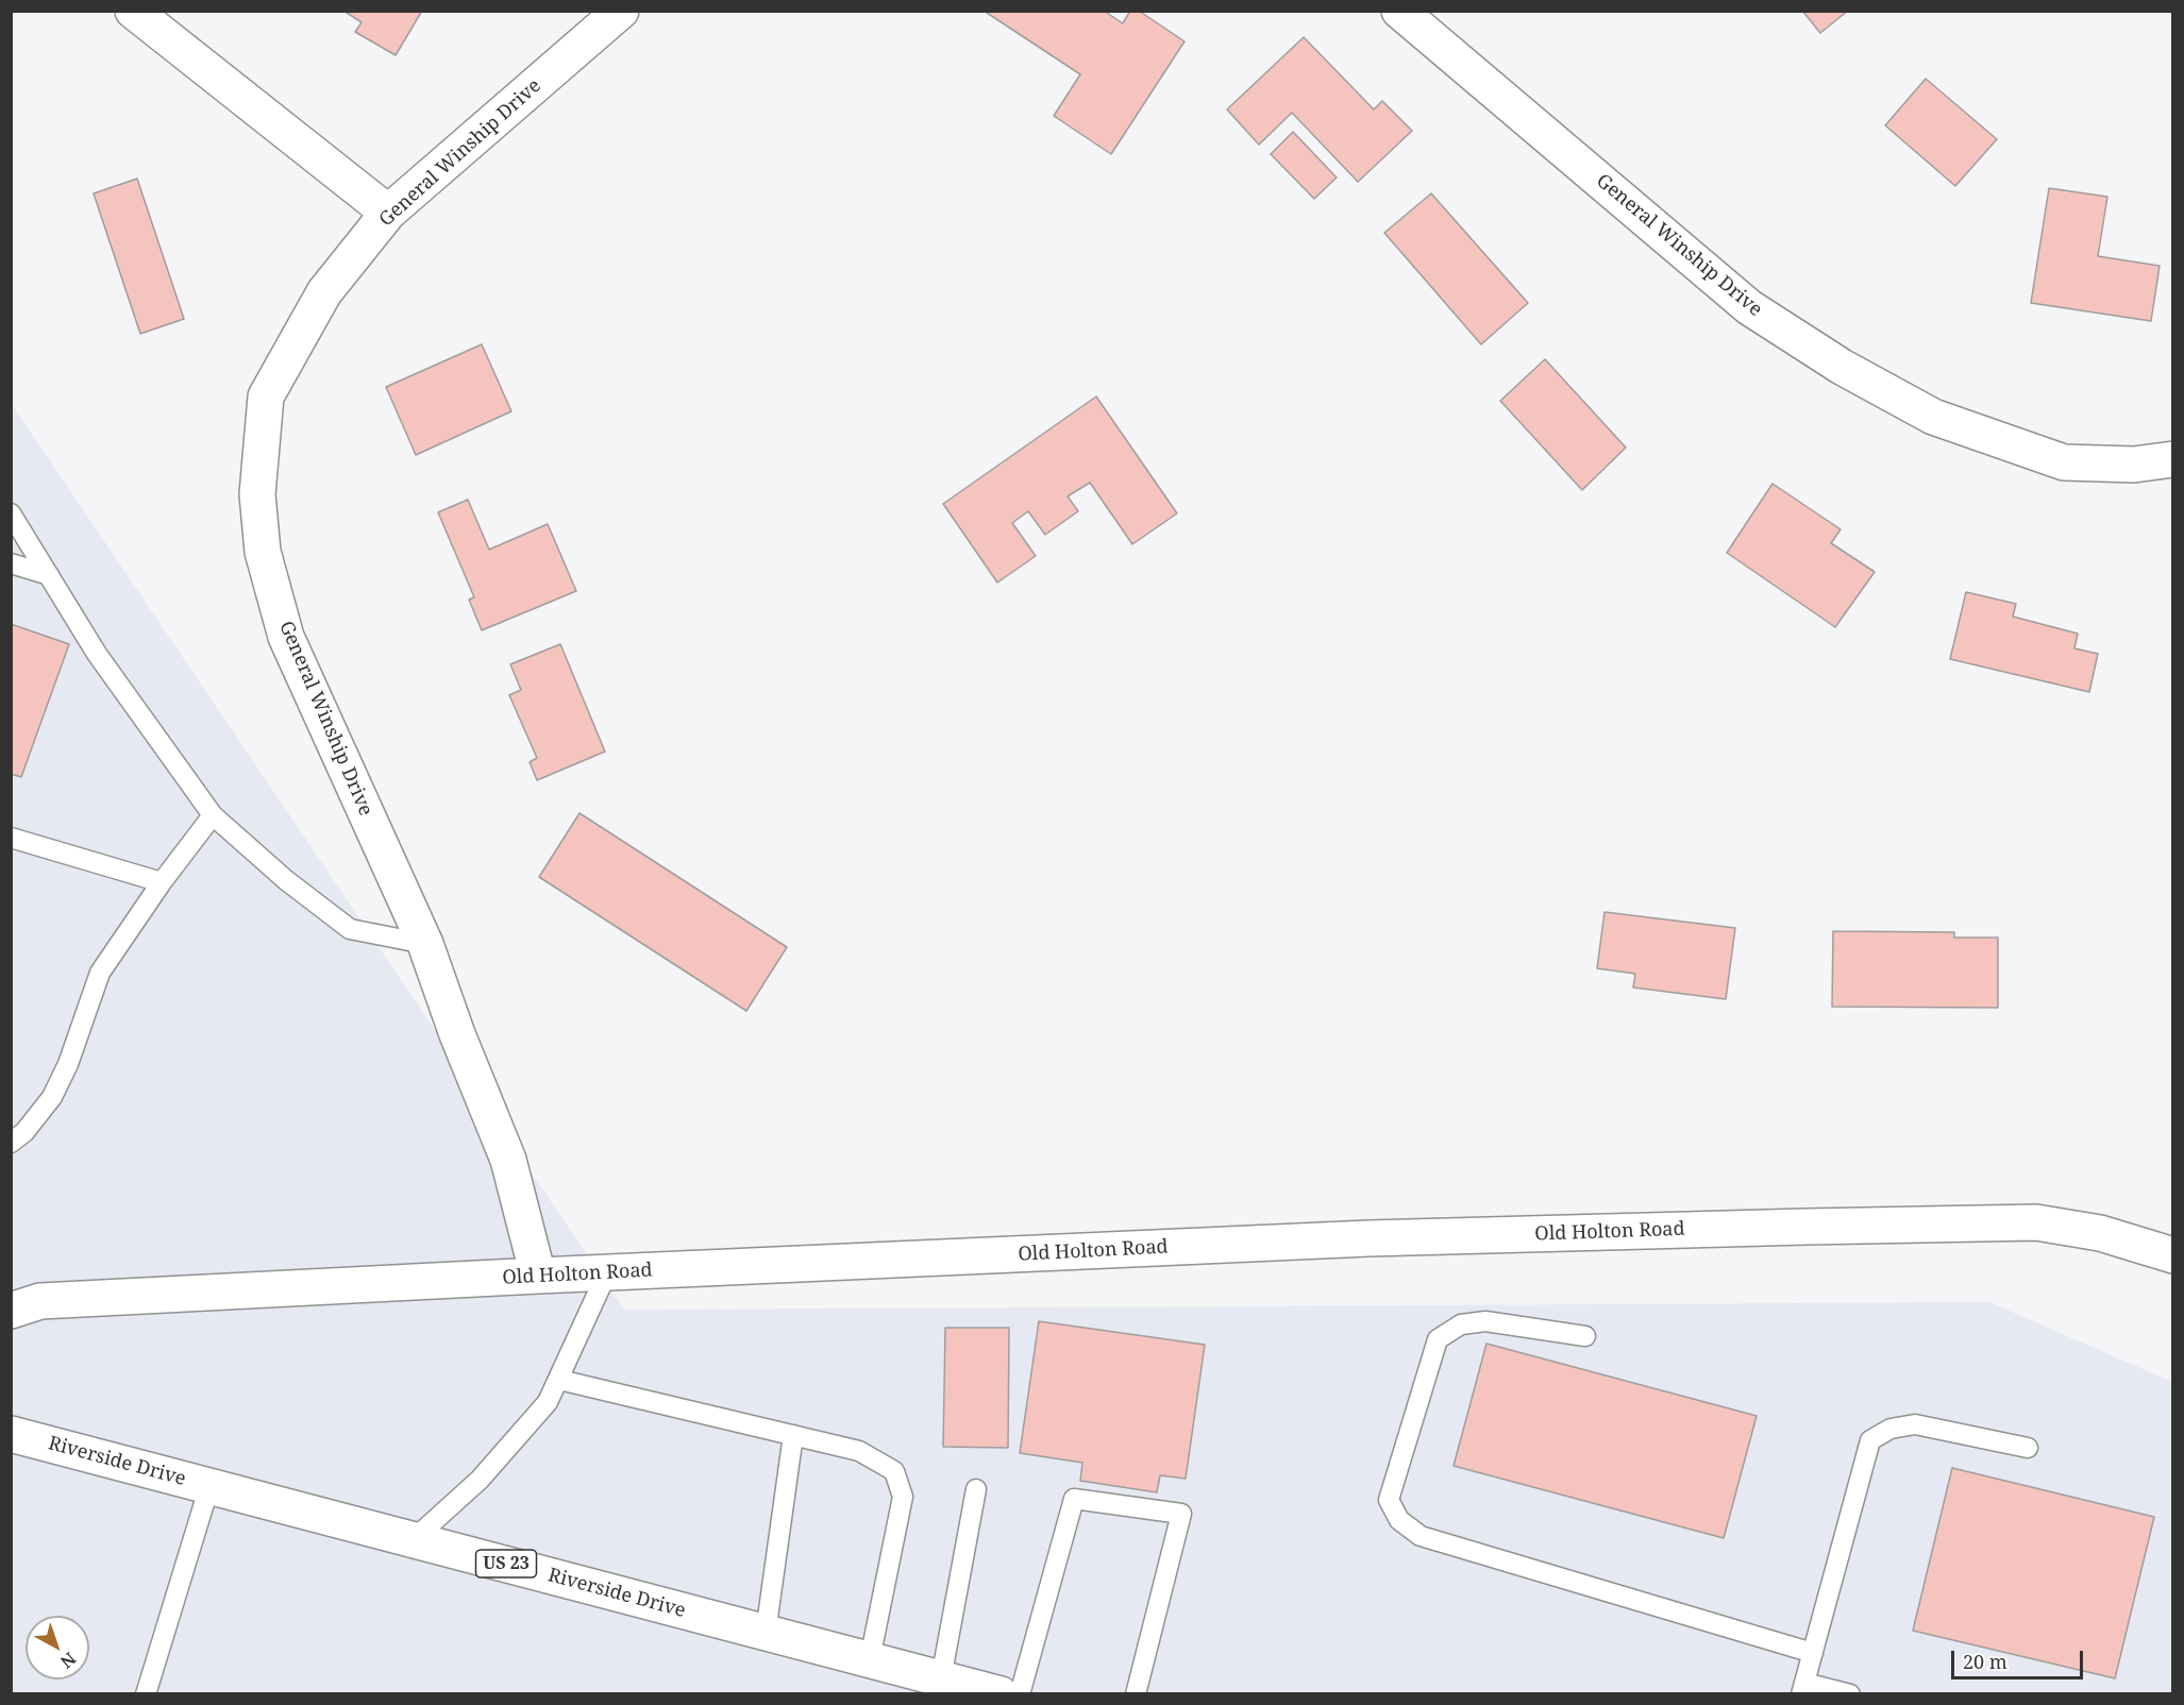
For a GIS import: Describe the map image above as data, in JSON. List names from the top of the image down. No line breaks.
{"streets":{"street":["General Winship Drive","Old Holton Road","Riverside Drive","US 23"]},"crossings":[["General Winship Drive","Old Holton Road"]],"scale_bar":"20 m","north":"bottom right"}
